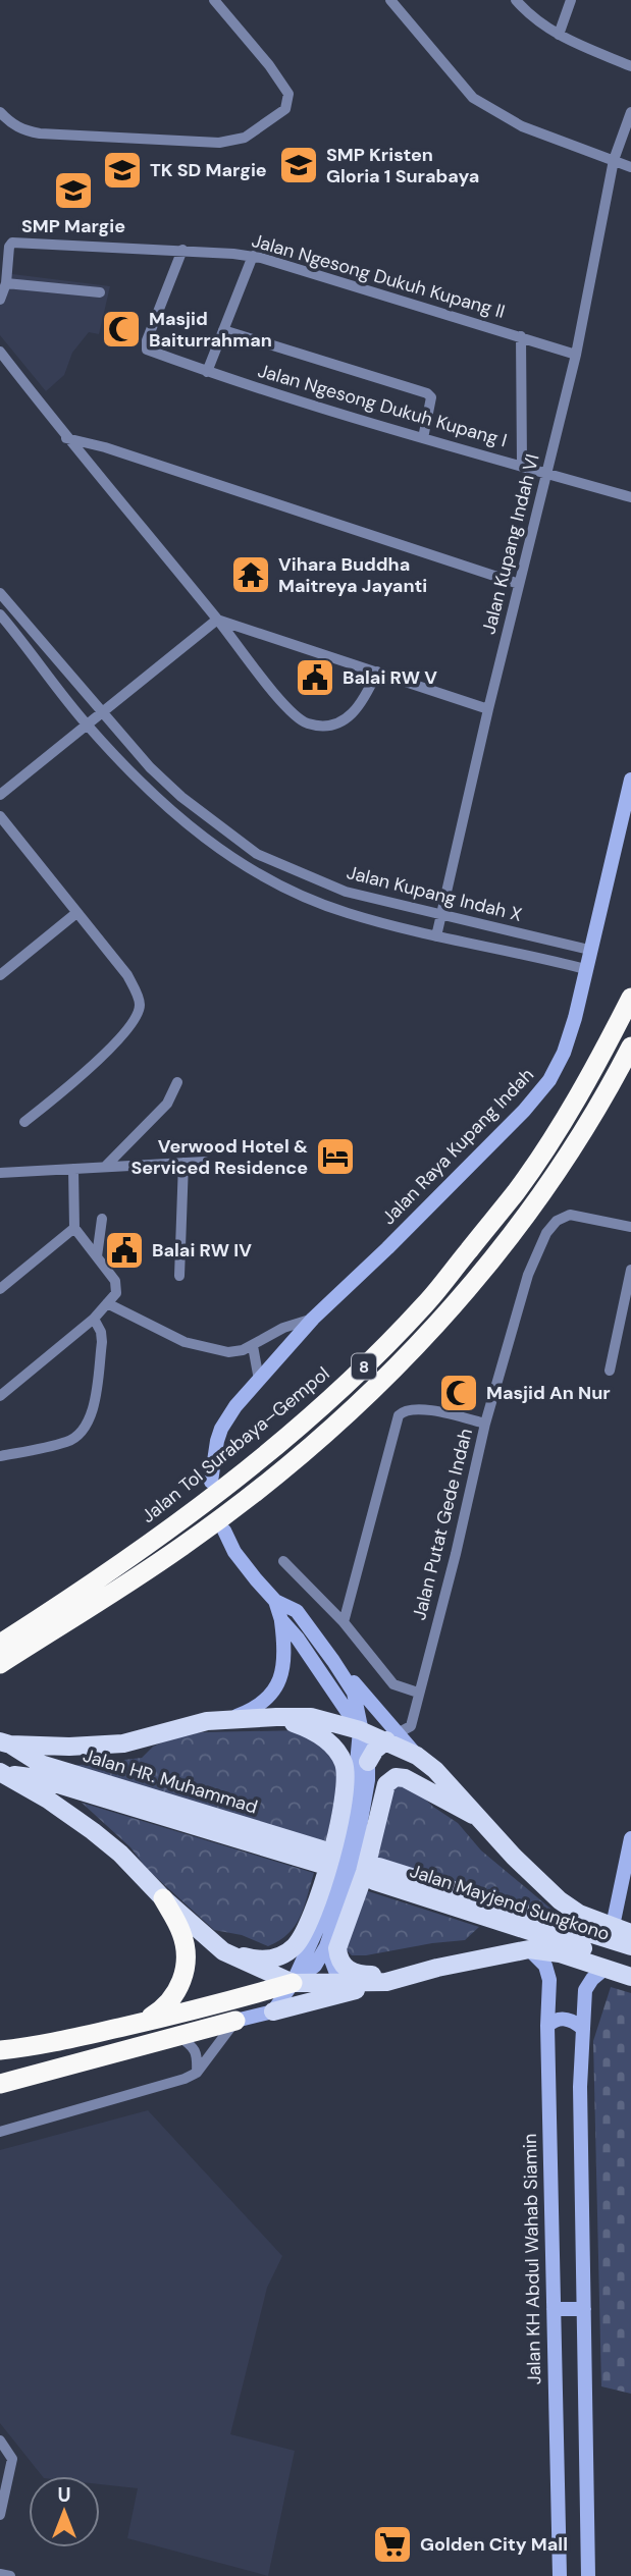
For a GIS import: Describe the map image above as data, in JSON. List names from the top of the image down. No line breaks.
{"streets":{"highway":["8","Jalan Tol Surabaya–Gempol"],"main road":["Jalan HR. Muhammad","Jalan Mayjend Sungkono"],"street":["Jalan Ngesong Dukuh Kupang II","Jalan Ngesong Dukuh Kupang I","Jalan Kupang Indah VI","Jalan Kupang Indah X","Jalan Raya Kupang Indah","Jalan Putat Gede Indah","Jalan KH Abdul Wahab Siamin"]},"crossings":[["Jalan Ngesong Dukuh Kupang II","Jalan Ngesong Dukuh Kupang I"],["Jalan Ngesong Dukuh Kupang II","Jalan Kupang Indah VI"],["Jalan Ngesong Dukuh Kupang I","Jalan Kupang Indah VI"],["Jalan Kupang Indah VI","Jalan Kupang Indah X"],["Jalan Kupang Indah X","Jalan Raya Kupang Indah"]],"places":{"school or university":["SMP Kristen Gloria 1 Surabaya","TK SD Margie","SMP Margie"],"mosque":["Masjid Baiturrahman","Masjid An Nur"],"temple":["Vihara Buddha Maitreya Jayanti"],"public building":["Balai RW V","Balai RW IV"],"hotel":["Verwood Hotel & Serviced Residence"],"supermarket":["Golden City Mall"]},"north":"top"}
